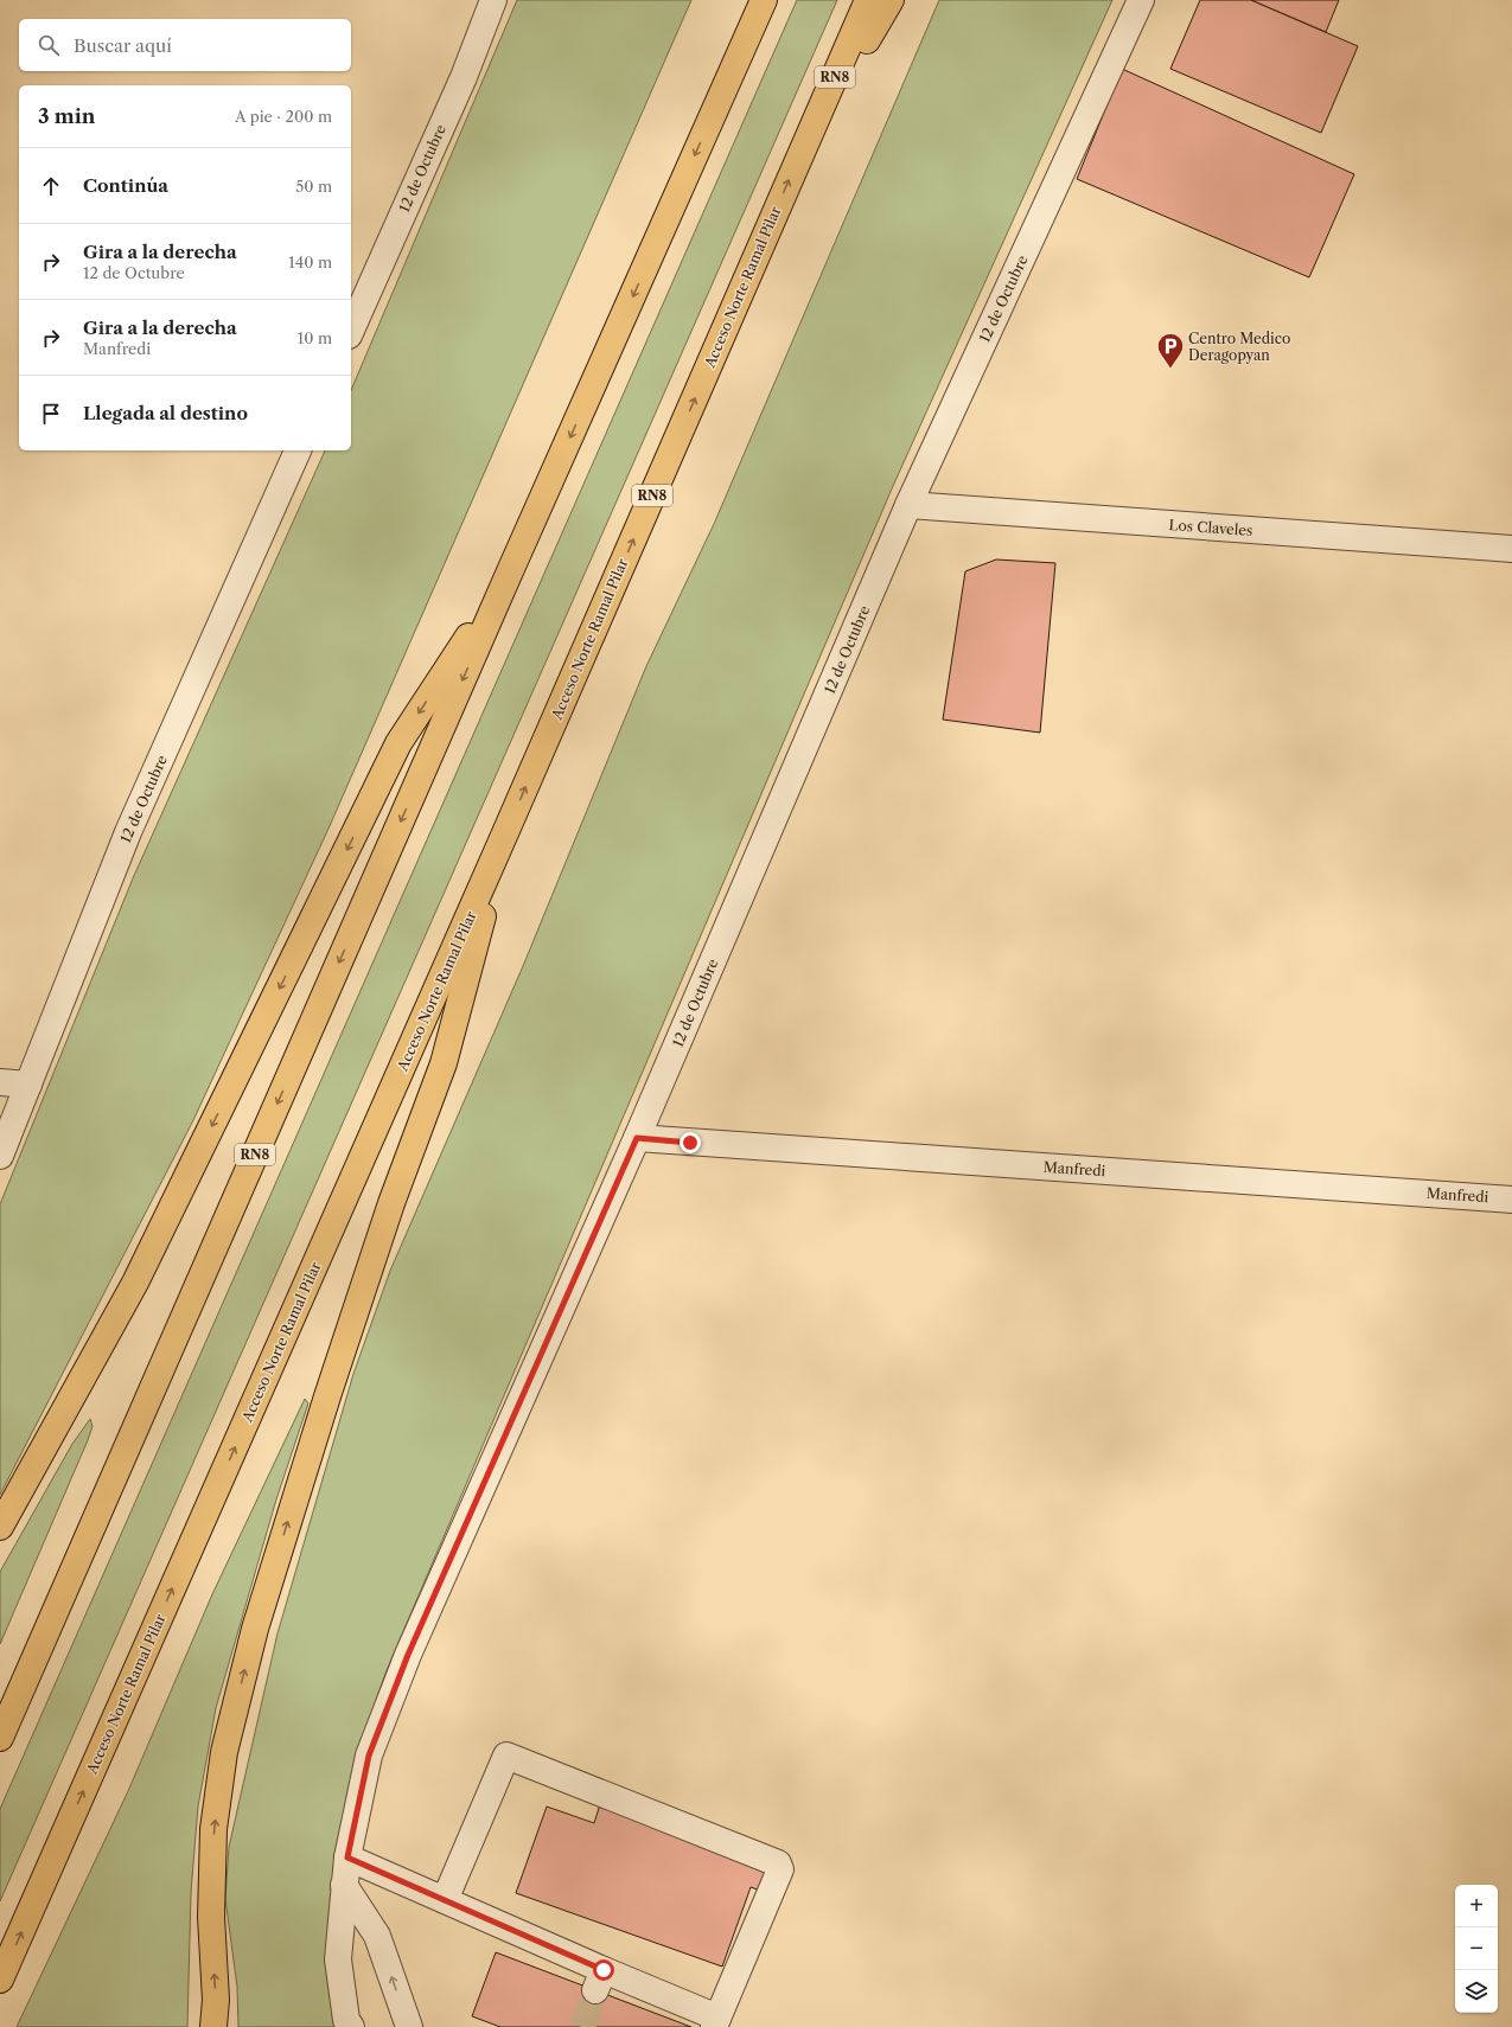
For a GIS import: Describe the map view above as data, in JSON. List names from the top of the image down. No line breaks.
{"streets":{"highway":["RN8","Acceso Norte Ramal Pilar"],"street":["12 de Octubre","Los Claveles","Manfredi"]},"crossings":[["12 de Octubre","Los Claveles"],["12 de Octubre","Manfredi"]],"places":{"parking":["Centro Medico Deragopyan"]},"page":{"search":"Buscar aquí","heading":["3 min","A pie · 200 m"],"list":[["Continúa","50 m"],["Gira a la derecha","12 de Octubre","140 m"],["Gira a la derecha","Manfredi","10 m"],"Llegada al destino"],"map_buttons":["+","−"]}}
